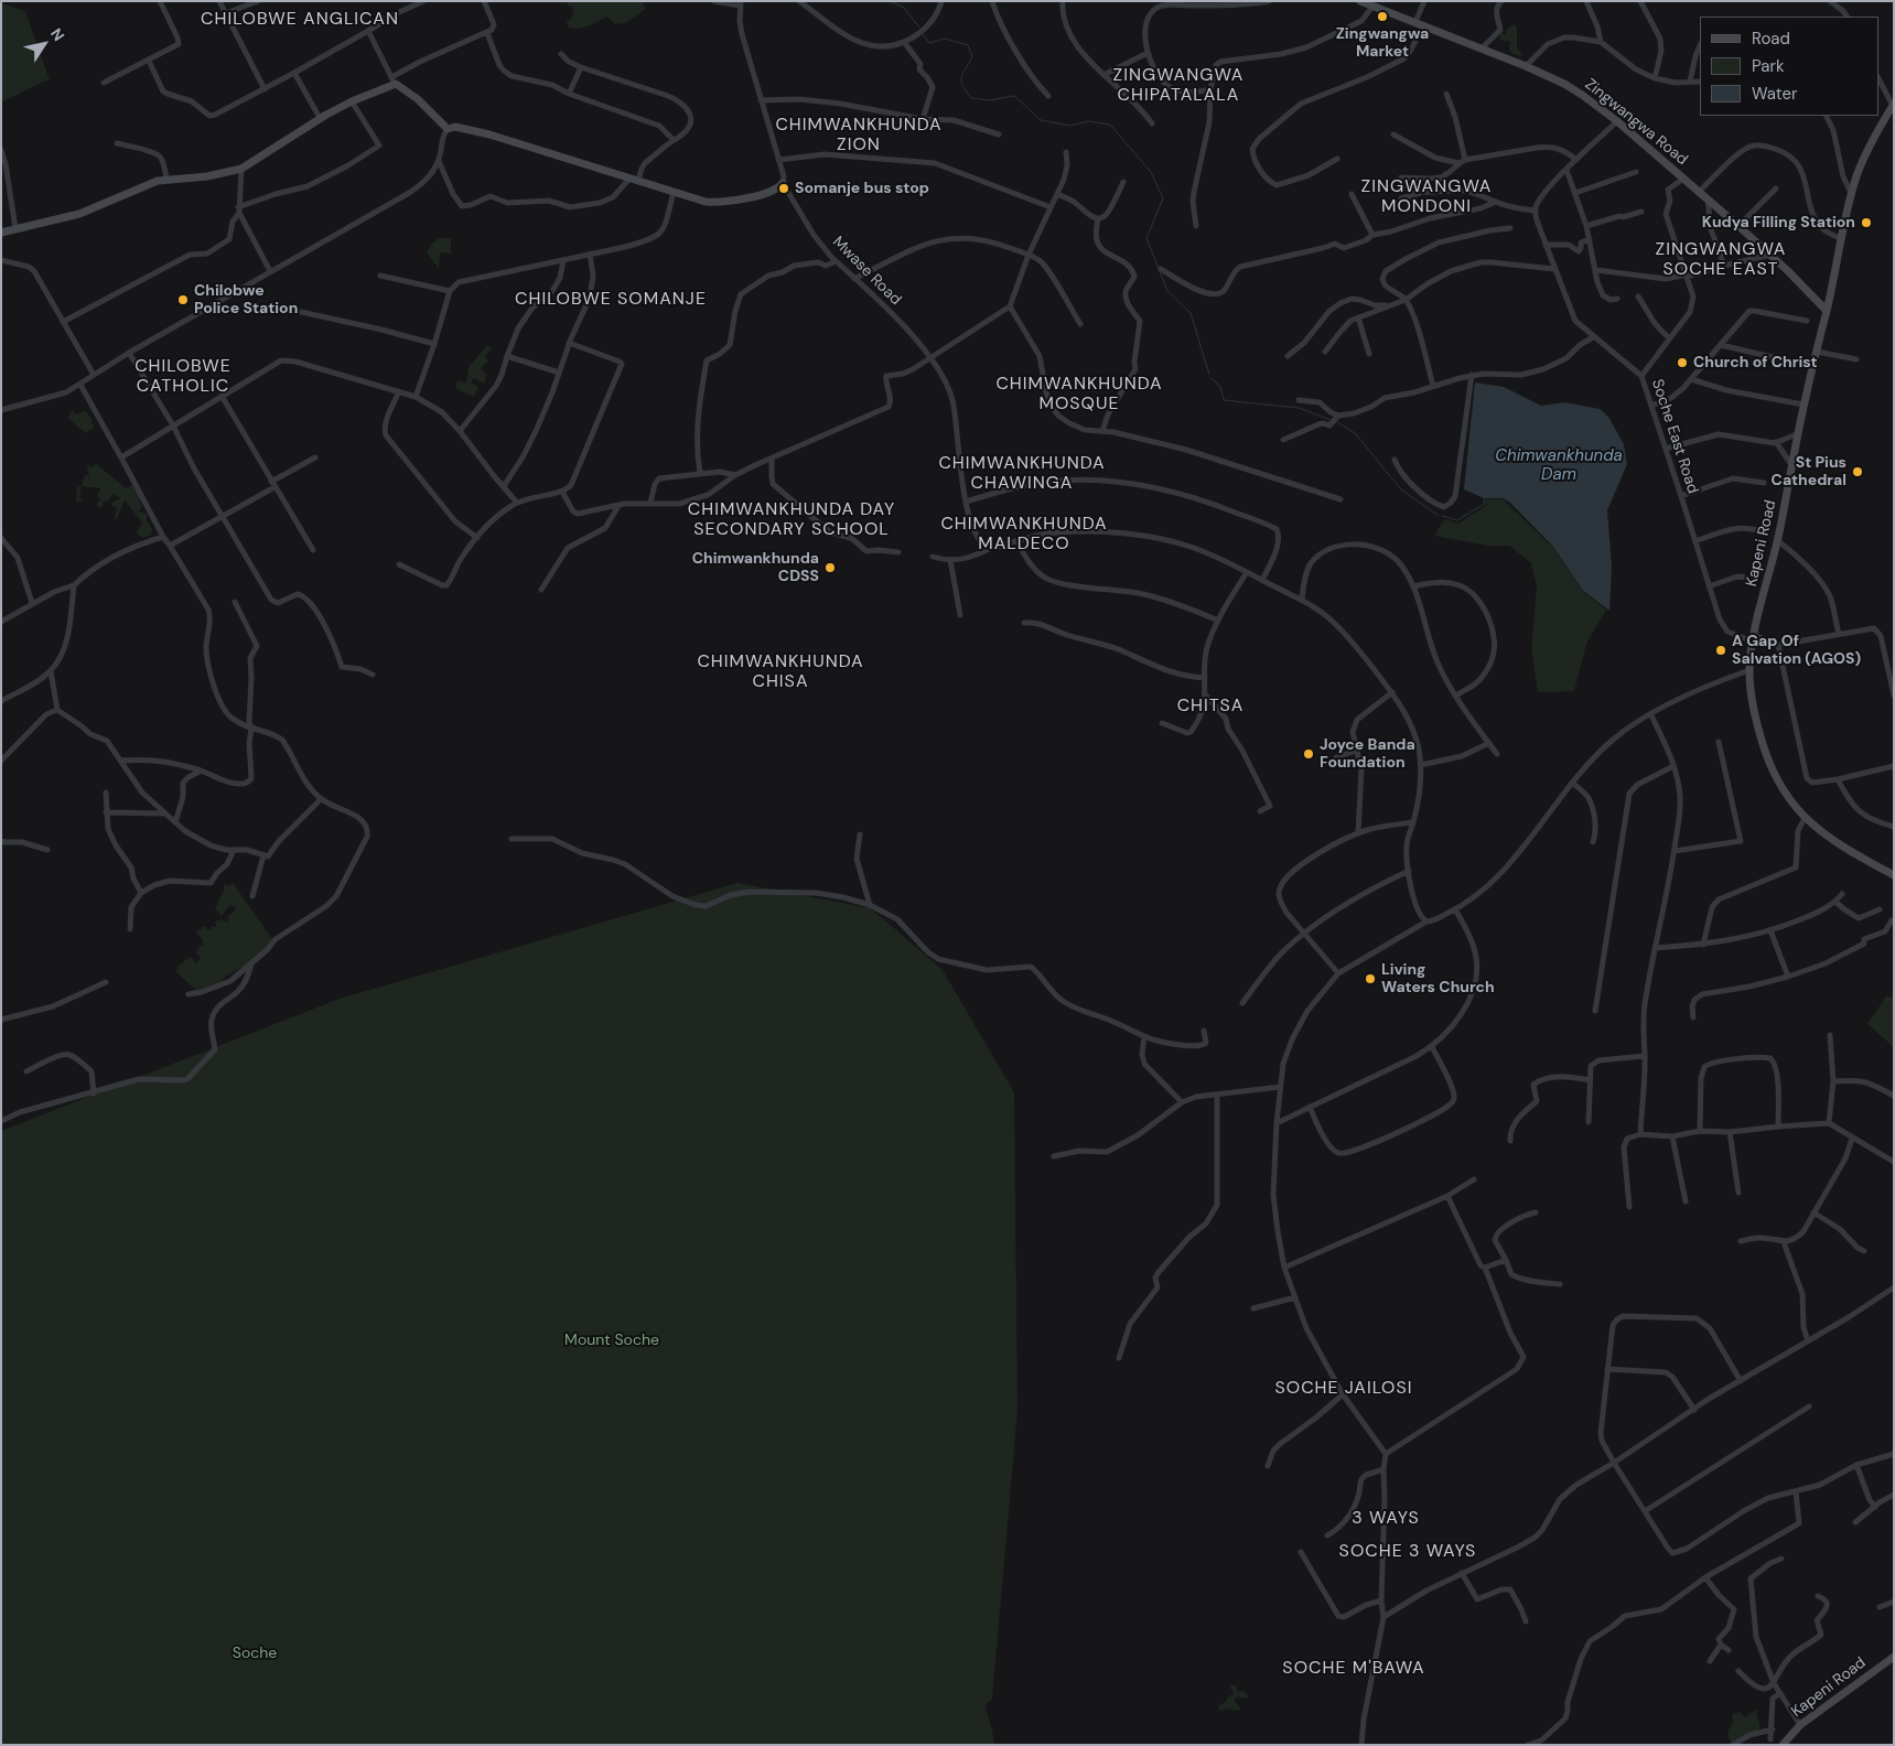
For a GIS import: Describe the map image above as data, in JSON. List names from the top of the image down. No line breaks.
{"streets":{"street":["Zingwangwa Road","Mwase Road","Soche East Road","Kapeni Road"]},"crossings":[["Zingwangwa Road","Kapeni Road"],["Soche East Road","Kapeni Road"]],"districts":["CHILOBWE ANGLICAN","ZINGWANGWA CHIPATALALA","CHIMWANKHUNDA ZION","ZINGWANGWA MONDONI","ZINGWANGWA SOCHE EAST","CHILOBWE SOMANJE","CHILOBWE CATHOLIC","CHIMWANKHUNDA MOSQUE","CHIMWANKHUNDA CHAWINGA","CHIMWANKHUNDA DAY SECONDARY SCHOOL","CHIMWANKHUNDA MALDECO","CHIMWANKHUNDA CHISA","CHITSA","SOCHE JAILOSI","3 WAYS","SOCHE 3 WAYS","SOCHE M'BAWA"],"water":["Chimwankhunda Dam"],"parks":["Mount Soche","Soche"],"places":["Zingwangwa Market","Somanje bus stop","Kudya Filling Station","Chilobwe Police Station","Church of Christ","St Pius Cathedral","Chimwankhunda CDSS","A Gap Of Salvation (AGOS)","Joyce Banda Foundation","Living Waters Church"],"legend":["Road","Park","Water"],"north":"top right"}
